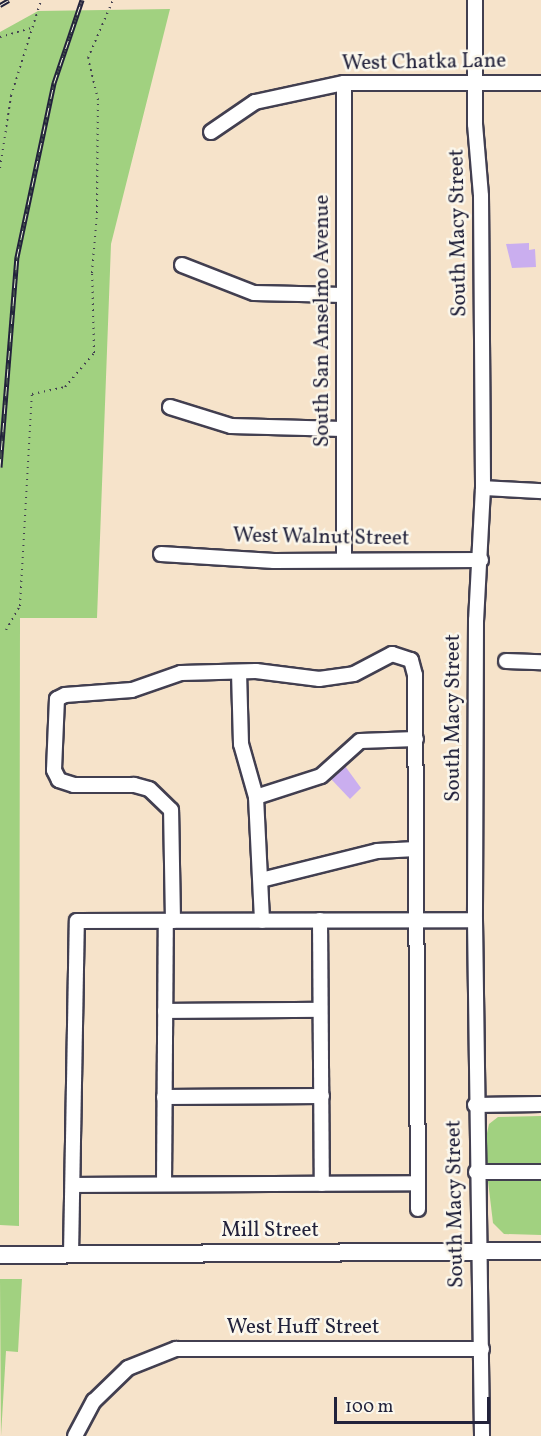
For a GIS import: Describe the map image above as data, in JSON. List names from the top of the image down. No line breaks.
{"streets":{"main road":["Mill Street"],"street":["West Chatka Lane","South Macy Street","South San Anselmo Avenue","West Walnut Street","West Huff Street"]},"crossings":[["West Chatka Lane","South Macy Street"],["West Chatka Lane","South San Anselmo Avenue"],["South Macy Street","West Walnut Street"],["South Macy Street","Mill Street"],["South Macy Street","West Huff Street"],["South San Anselmo Avenue","West Walnut Street"]],"scale_bar":"100 m"}
